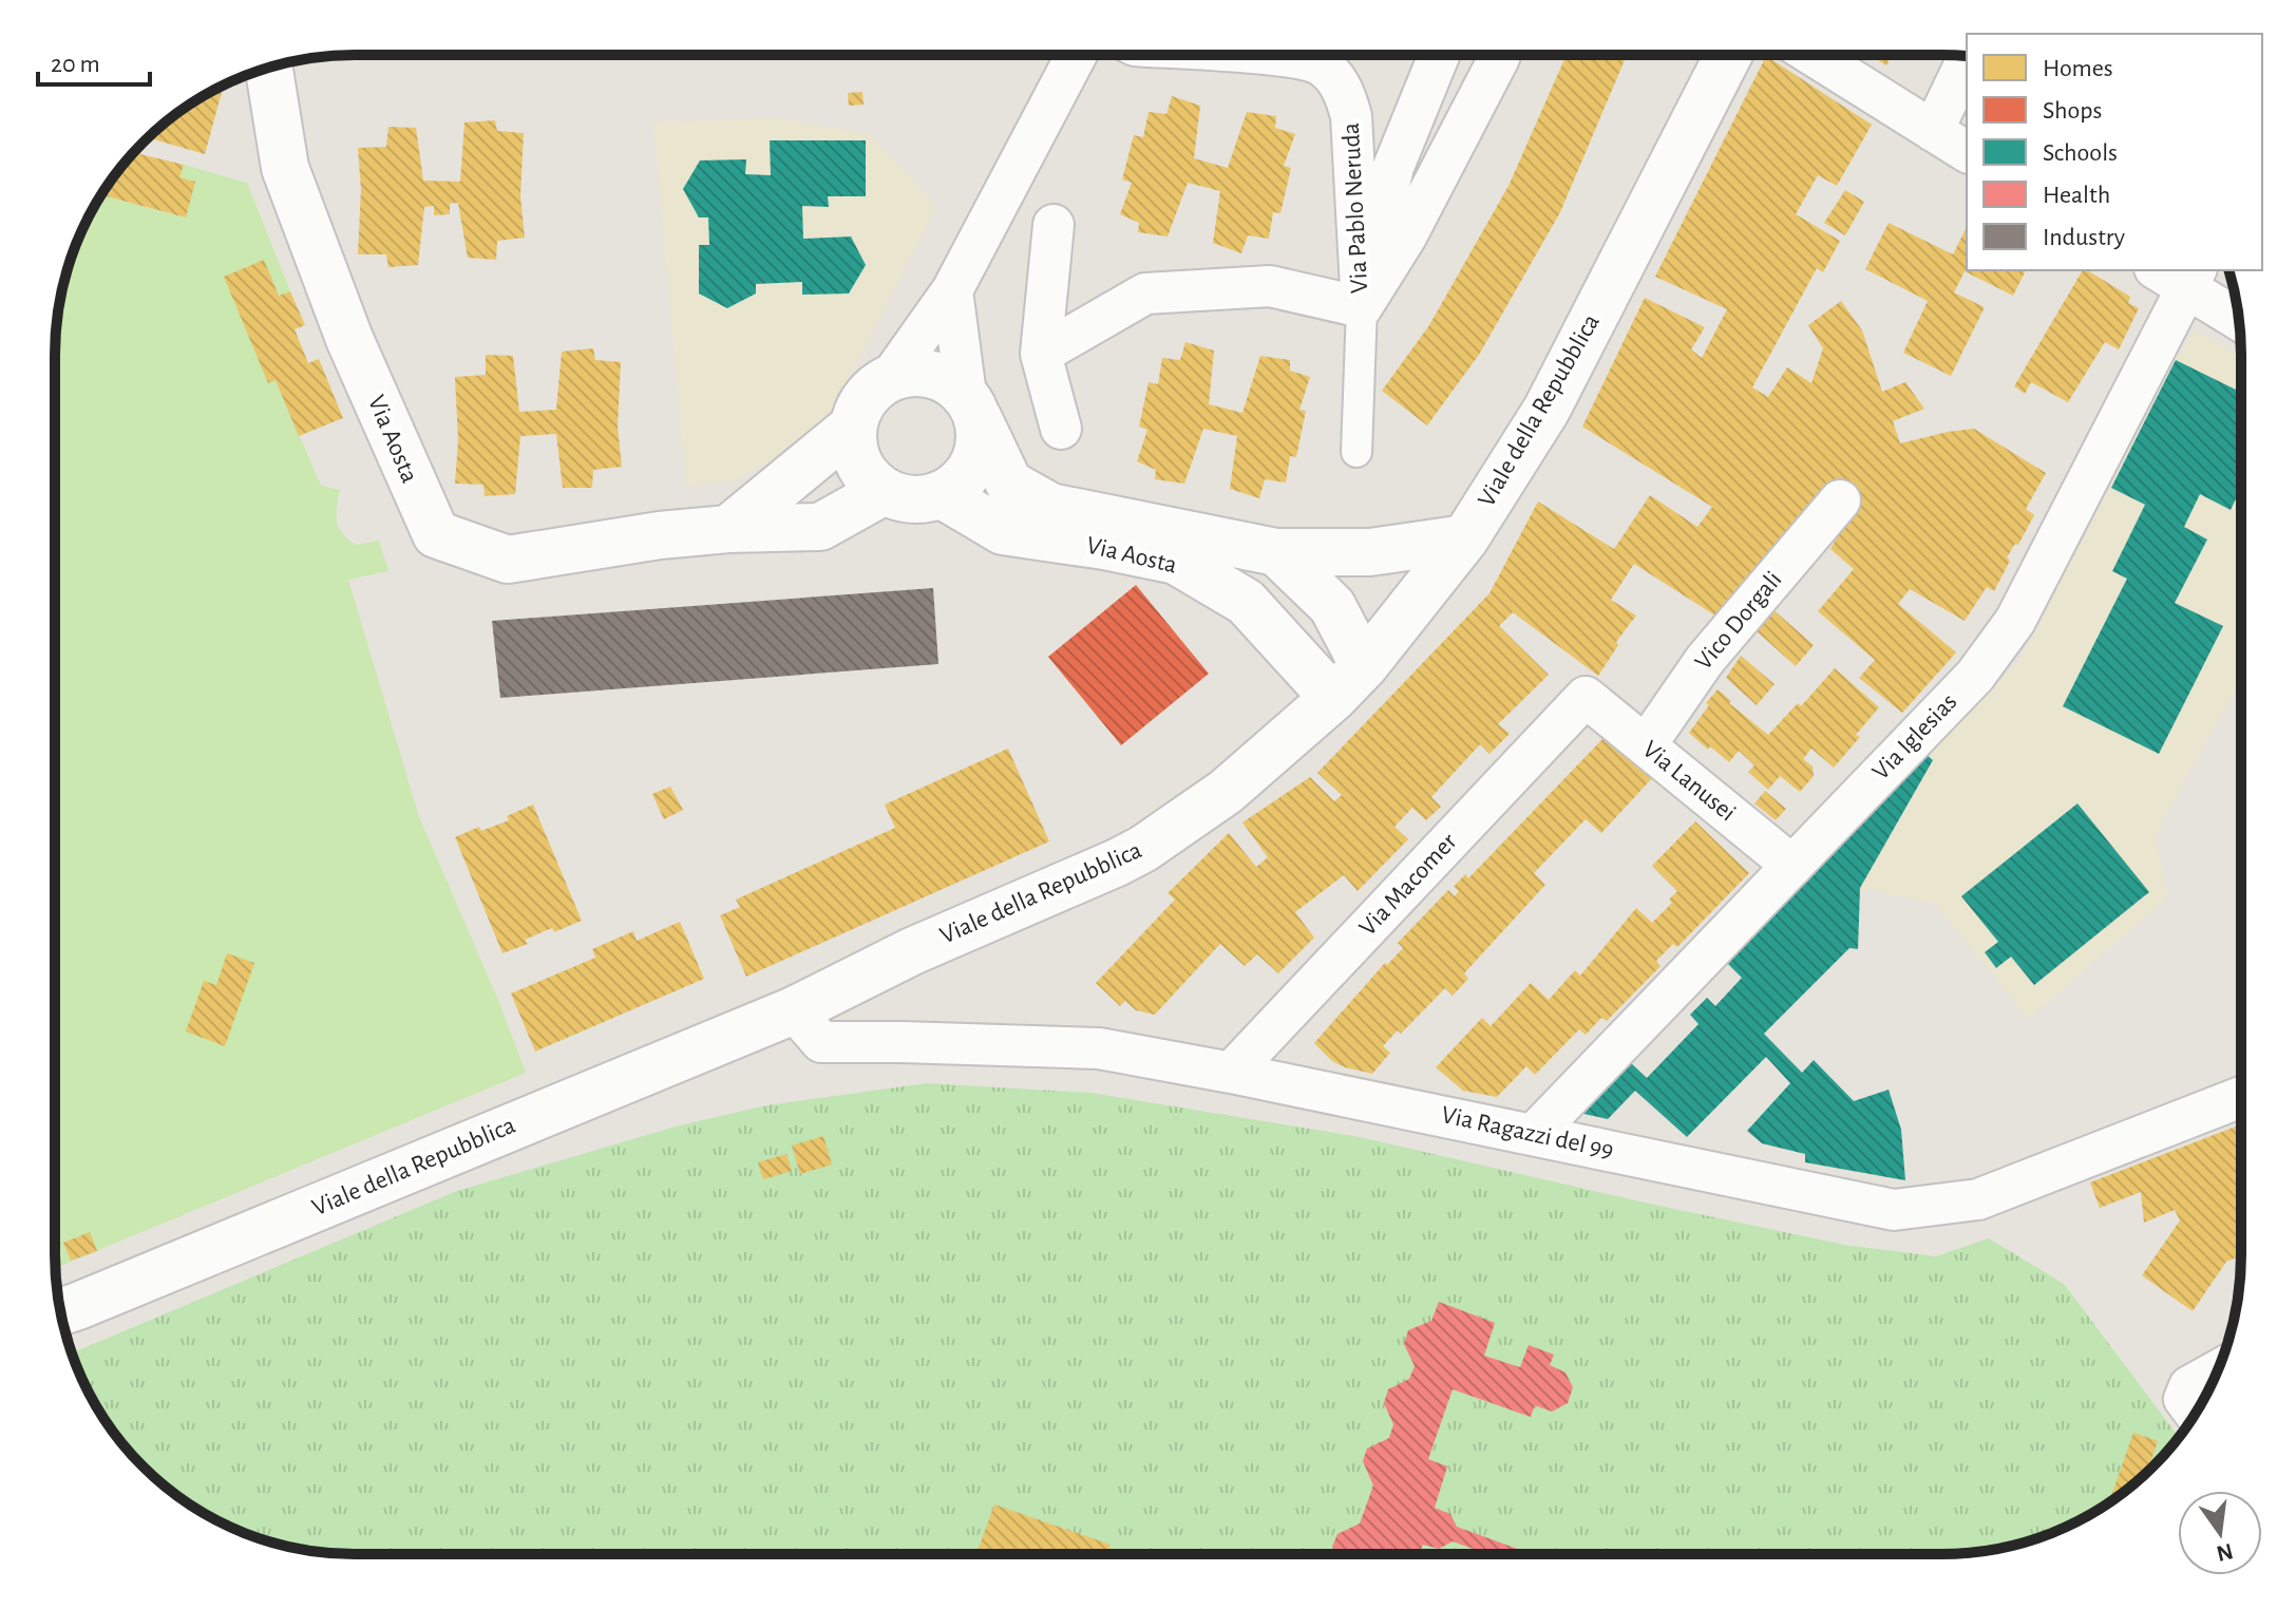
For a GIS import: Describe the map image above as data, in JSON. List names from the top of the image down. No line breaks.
{"streets":{"street":["Via Pablo Neruda","Viale della Repubblica","Via Aosta","Vico Dorgali","Via Iglesias","Via Lanusei","Via Macomer","Via Ragazzi del 99"]},"crossings":[["Viale della Repubblica","Via Aosta"],["Viale della Repubblica","Via Ragazzi del 99"],["Vico Dorgali","Via Lanusei"],["Via Iglesias","Via Lanusei"],["Via Iglesias","Via Ragazzi del 99"],["Via Lanusei","Via Macomer"],["Via Macomer","Via Ragazzi del 99"]],"legend":["Homes","Shops","Schools","Health","Industry"],"scale_bar":"20 m","north":"bottom"}
